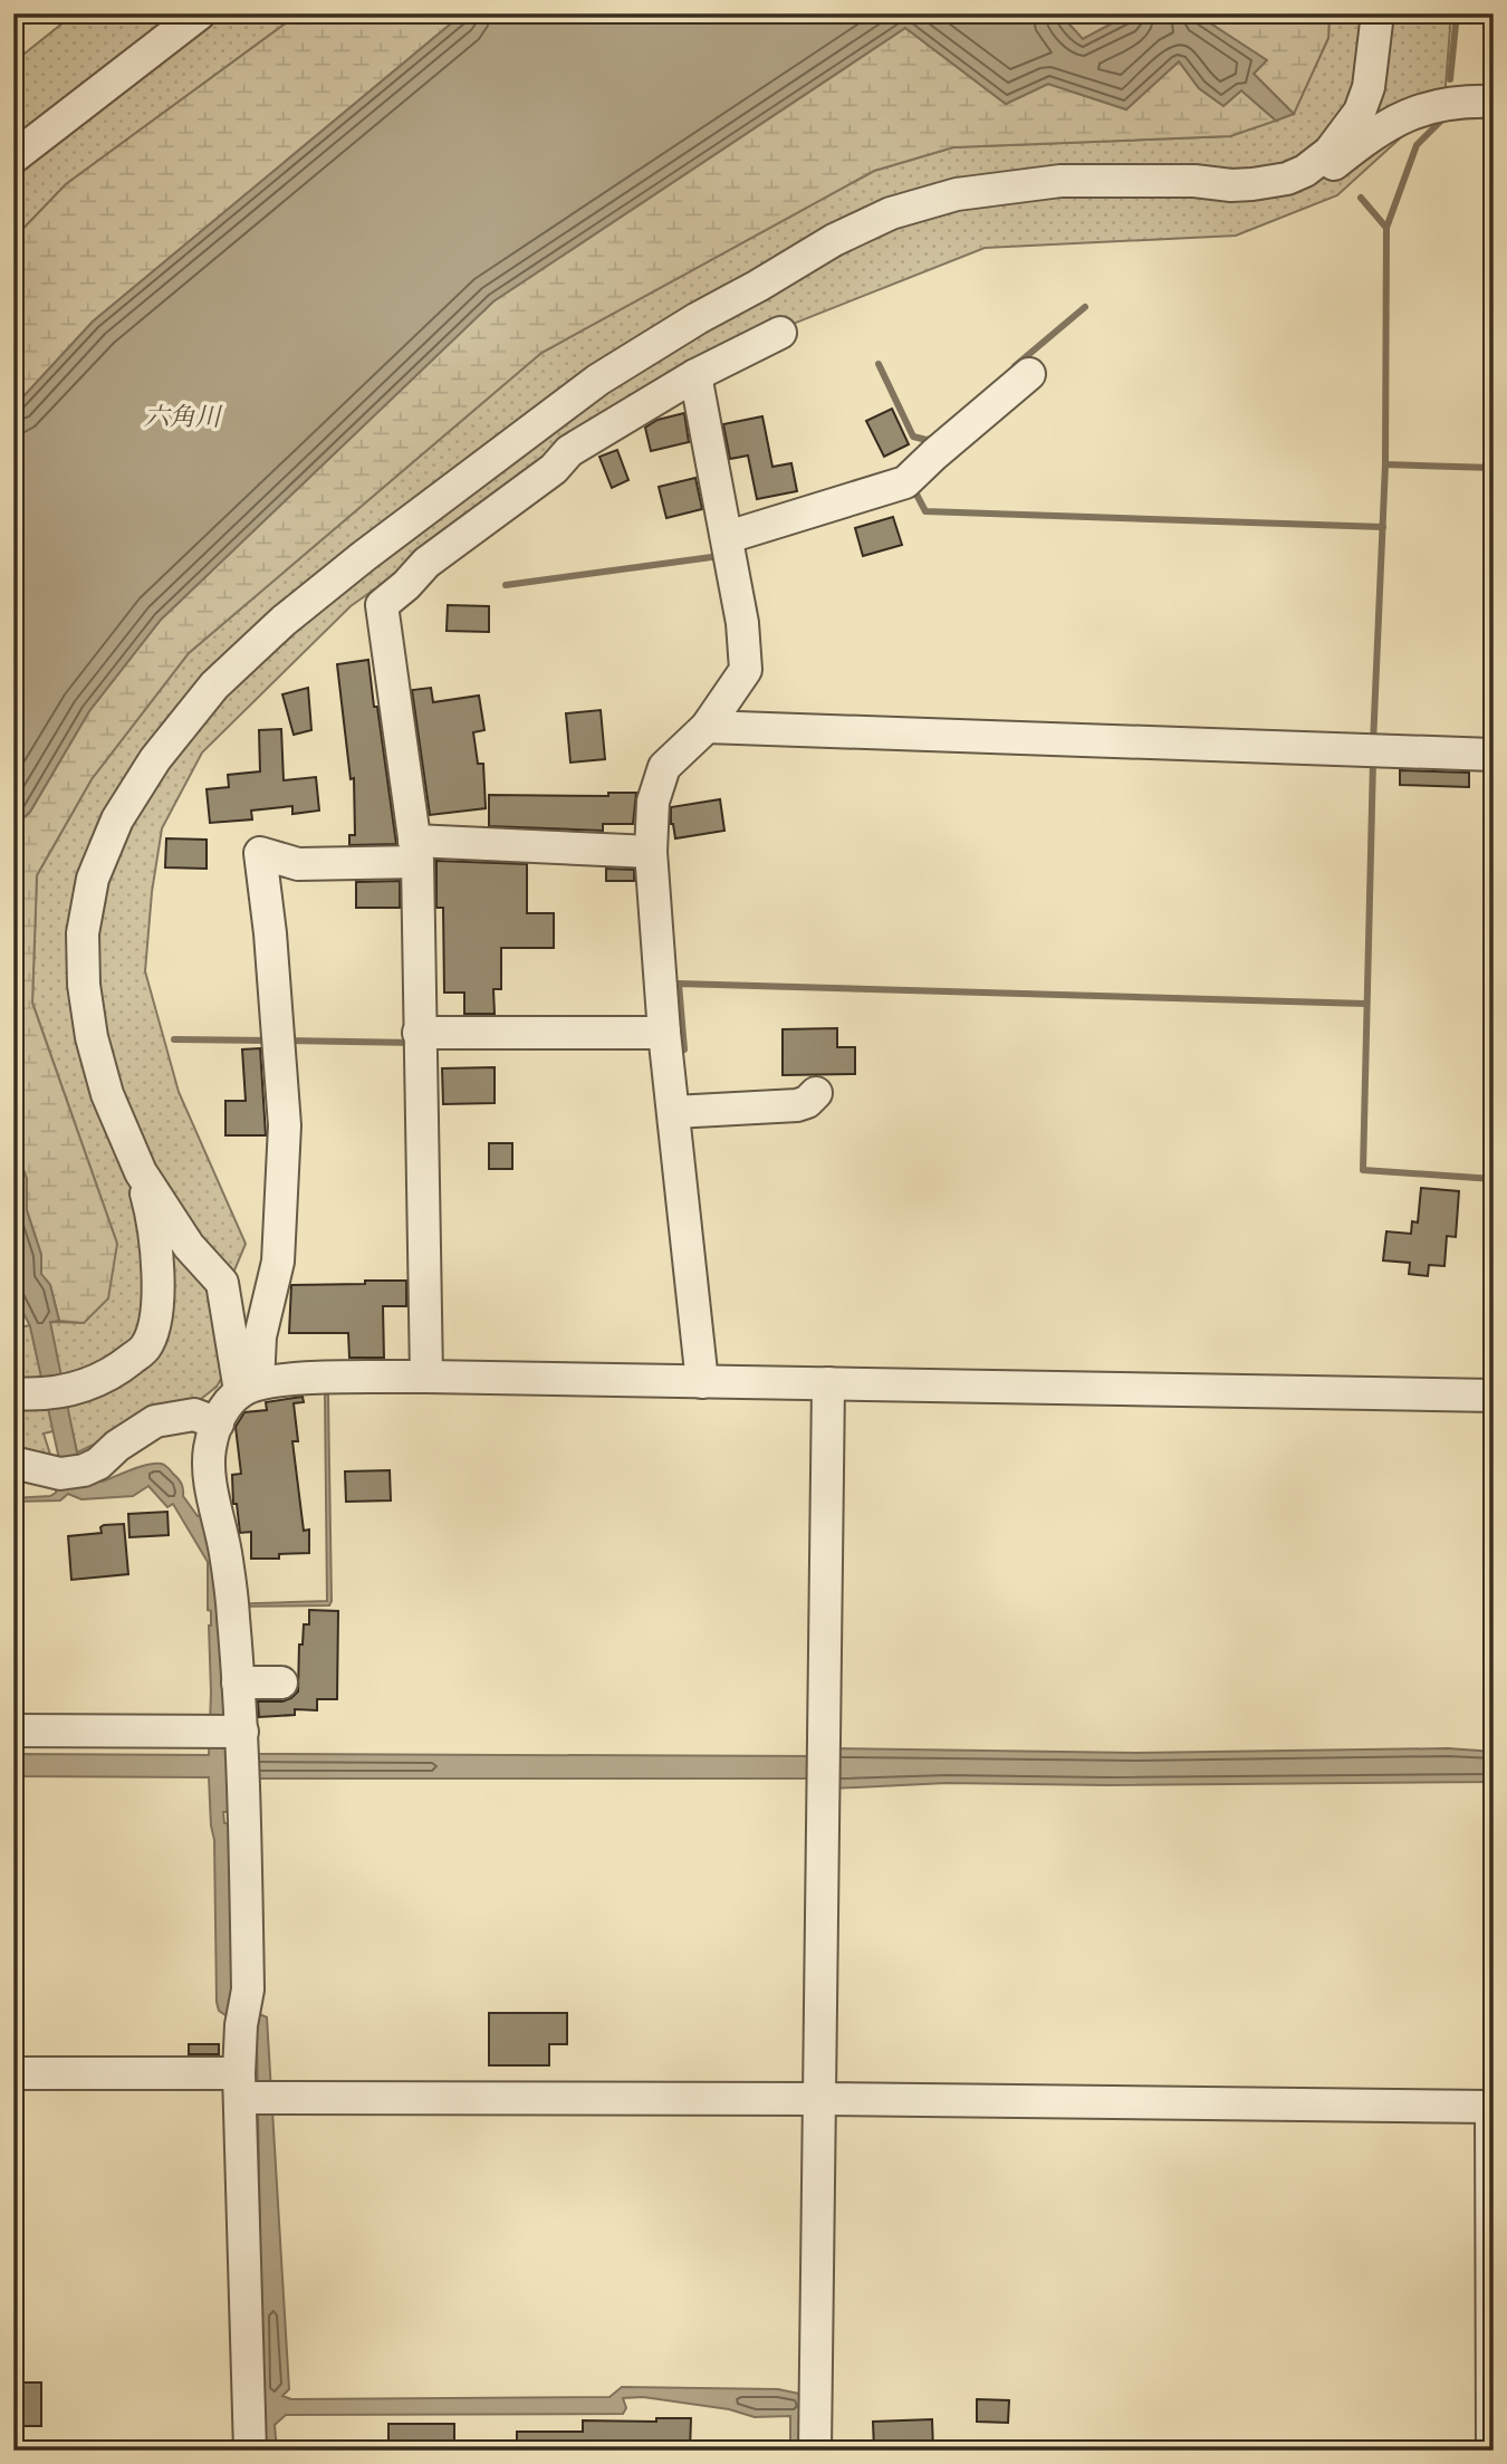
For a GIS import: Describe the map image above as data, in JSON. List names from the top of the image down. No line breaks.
{"water":["六角川"]}
